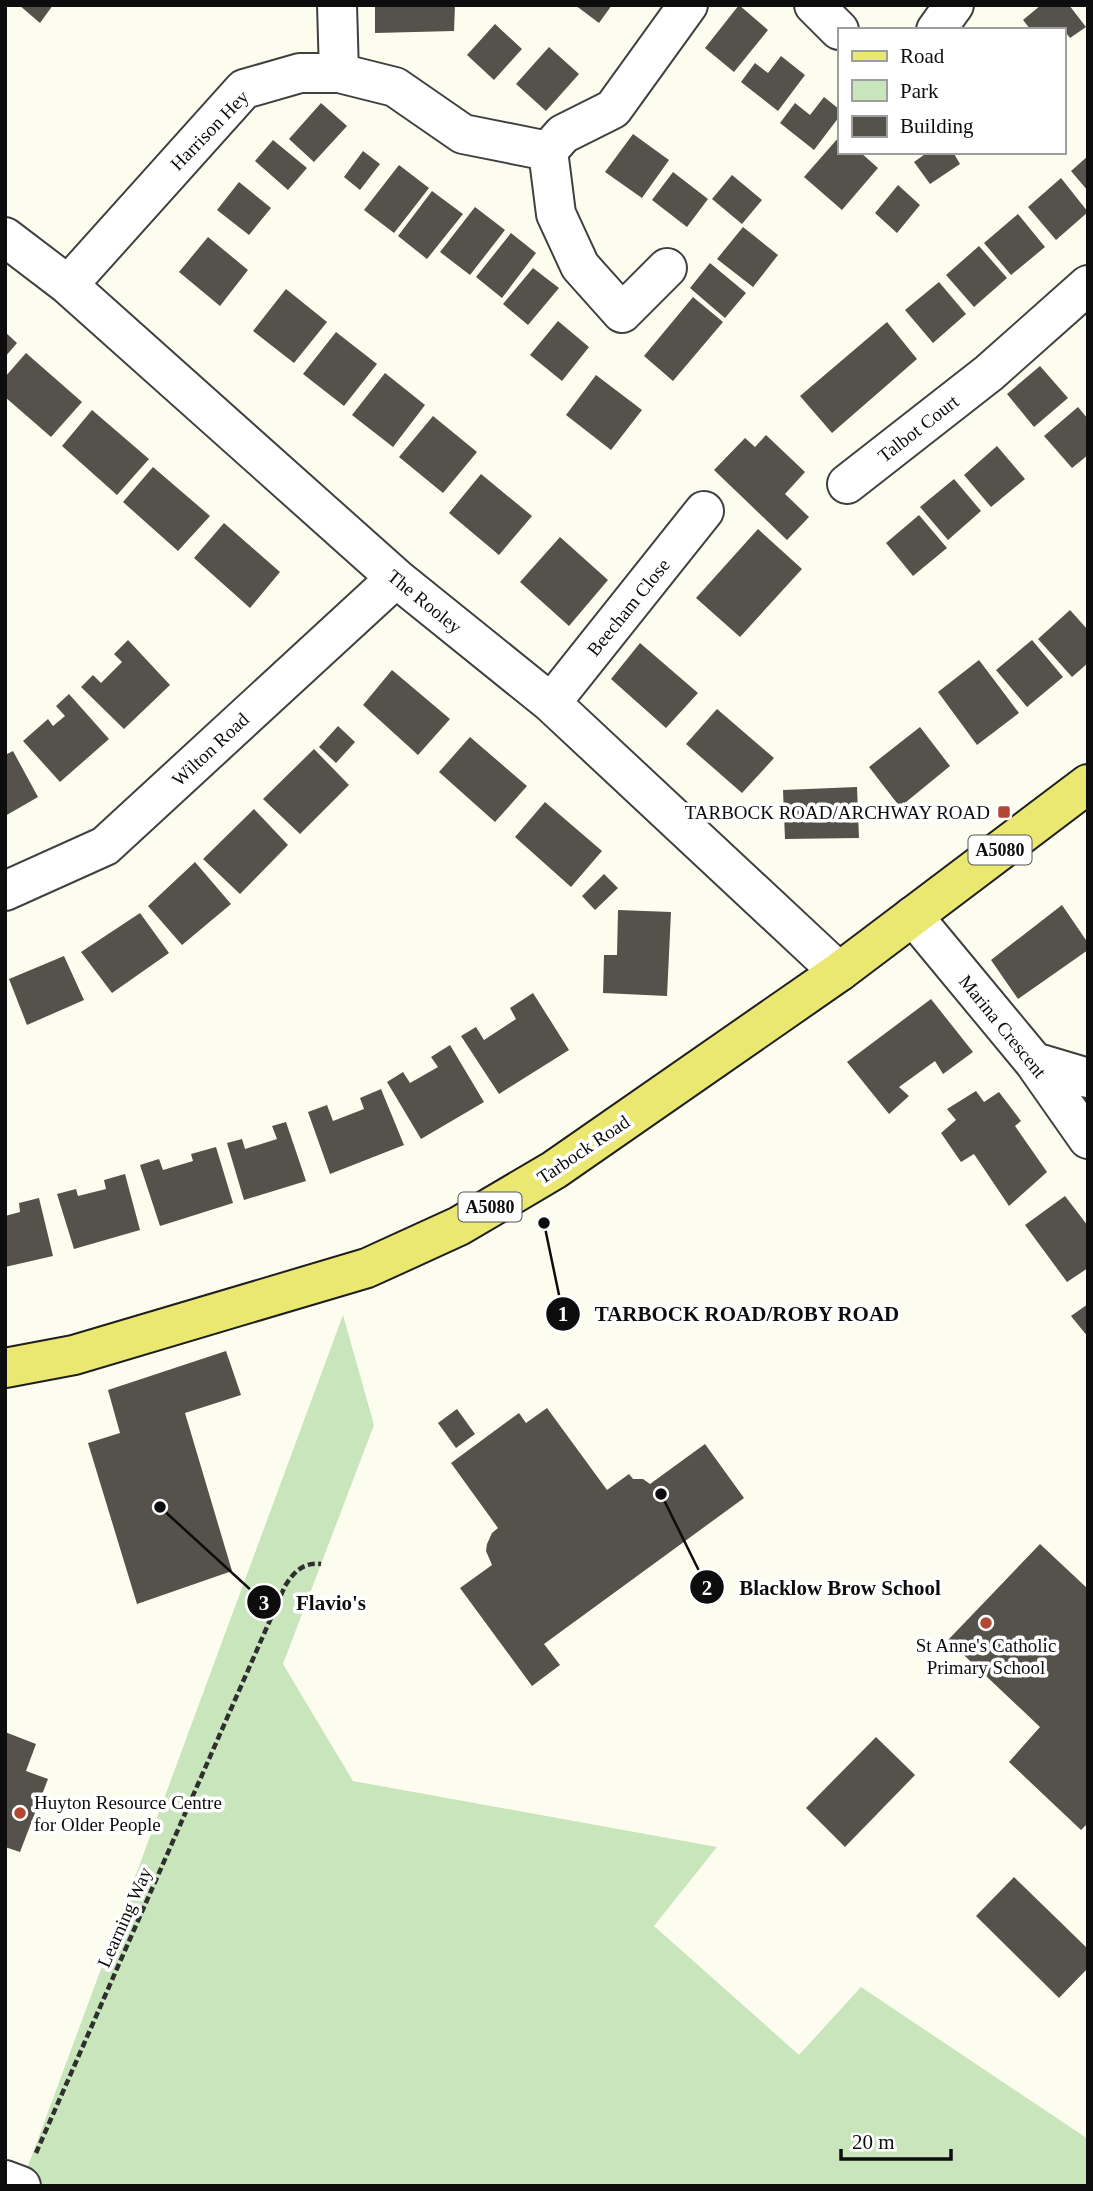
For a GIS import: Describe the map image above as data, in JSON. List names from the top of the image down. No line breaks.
{"streets":{"main road":["A5080","Tarbock Road"],"street":["Harrison Hey","Talbot Court","The Rooley","Beecham Close","Wilton Road","Marina Crescent"],"path":["Learning Way"]},"crossings":[["Harrison Hey","The Rooley"],["The Rooley","Beecham Close"],["The Rooley","Wilton Road"],["The Rooley","Tarbock Road"],["Marina Crescent","Tarbock Road"]],"places":{"transit":["TARBOCK ROAD/ARCHWAY ROAD"],"other":["TARBOCK ROAD/ROBY ROAD","Blacklow Brow School","Flavio's","St Anne's Catholic Primary School","Huyton Resource Centre for Older People"]},"legend":["Road","Park","Building"],"scale_bar":"20 m"}
